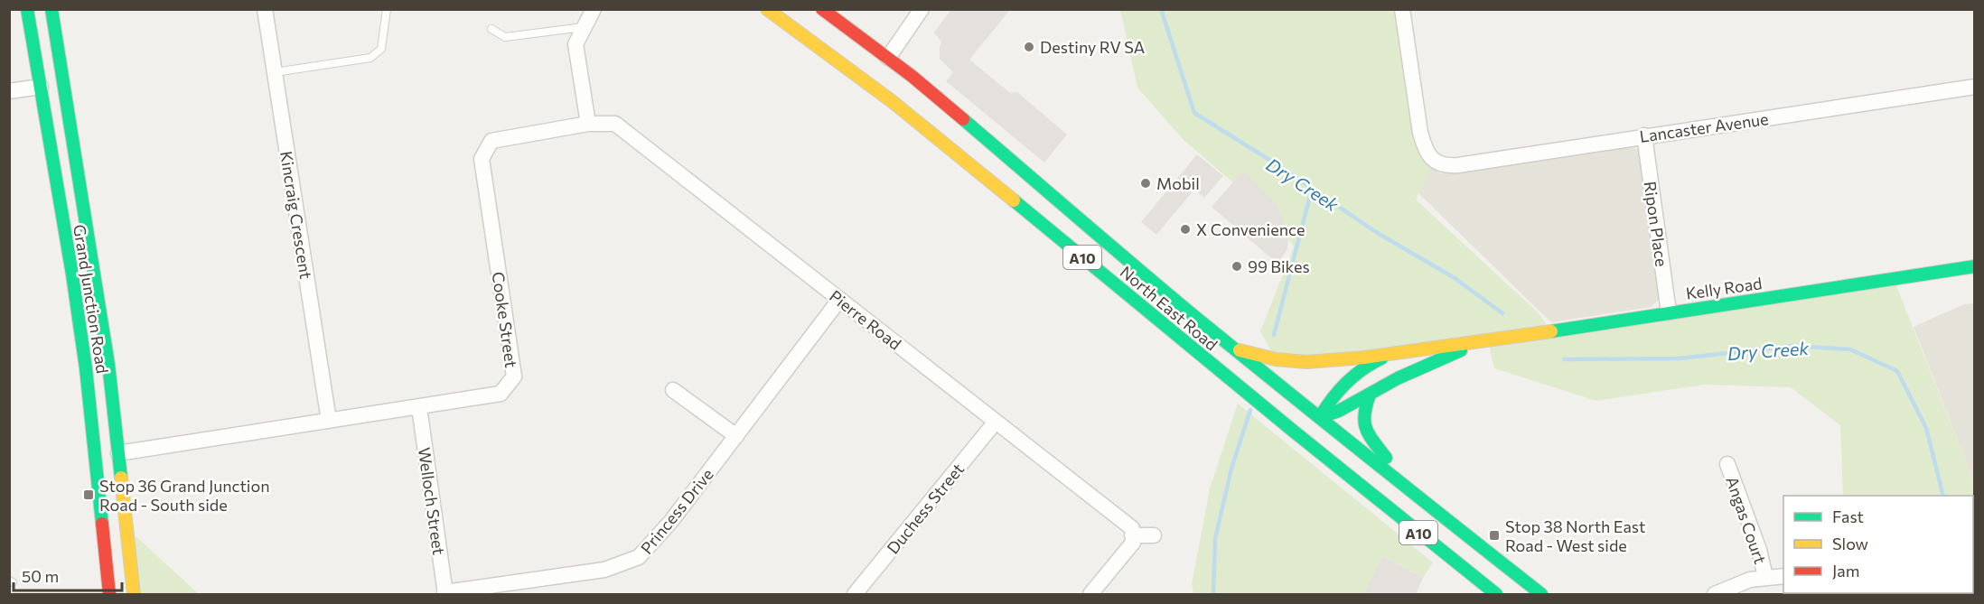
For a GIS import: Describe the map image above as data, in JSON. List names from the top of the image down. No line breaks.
{"streets":{"main road":["A10","Kelly Road","Grand Junction Road","North East Road"],"street":["Lancaster Avenue","Kincraig Crescent","Ripon Place","Cooke Street","Pierre Road","Welloch Street","Duchess Street","Princess Drive","Angas Court"]},"crossings":[["Lancaster Avenue","Ripon Place"],["Kincraig Crescent","Cooke Street"],["Ripon Place","Kelly Road"],["Kelly Road","North East Road"],["Grand Junction Road","Cooke Street"],["Cooke Street","Pierre Road"],["Cooke Street","Welloch Street"],["Pierre Road","Duchess Street"],["Pierre Road","Princess Drive"],["Welloch Street","Princess Drive"]],"water":["Dry Creek"],"places":{"other":["Destiny RV SA","Mobil","X Convenience","99 Bikes"],"transit":["Stop 36 Grand Junction Road - South side","Stop 38 North East Road - West side"]},"legend":["Fast","Slow","Jam"],"scale_bar":"50 m"}
